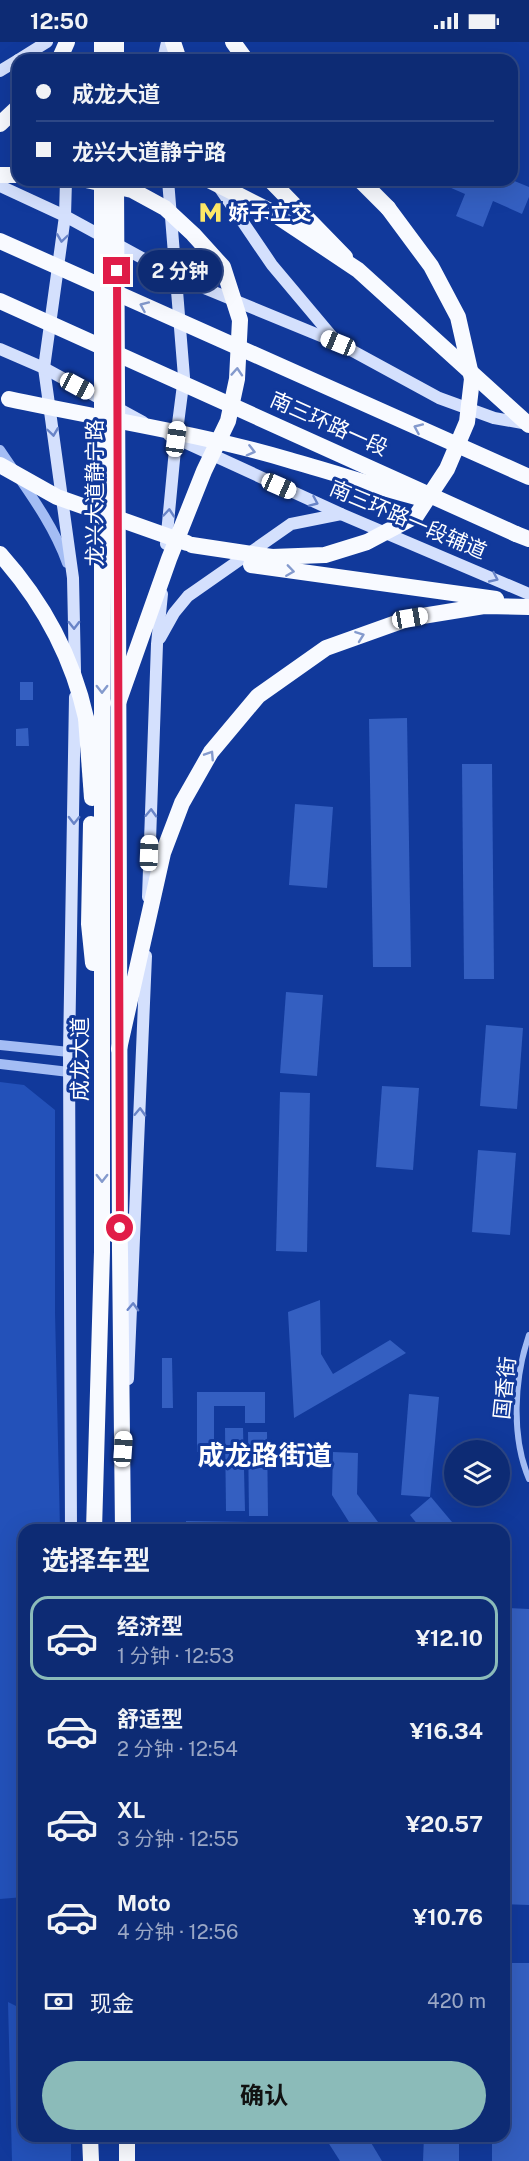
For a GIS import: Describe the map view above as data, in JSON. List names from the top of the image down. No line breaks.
{"streets":{"highway":["南三环路一段","龙兴大道静宁路","成龙大道"],"main road":["南三环路一段辅道"],"street":["国香街"]},"crossings":[["龙兴大道静宁路","成龙大道"]],"one_way":["南三环路一段辅道"],"districts":["成龙路街道"],"places":{"metro station":["娇子立交"]},"page":{"status":"12:50","banner":["成龙大道","龙兴大道静宁路"],"bubble":"2 分钟","heading":"选择车型","list":[{"name":"经济型","note":"1 分钟 · 12:53","value":"¥12.10"},{"name":"舒适型","note":"2 分钟 · 12:54","value":"¥16.34"},{"name":"XL","note":"3 分钟 · 12:55","value":"¥20.57"},{"name":"Moto","note":"4 分钟 · 12:56","value":"¥10.76"}],"pay":["现金","420 m"],"buttons":"确认"}}
